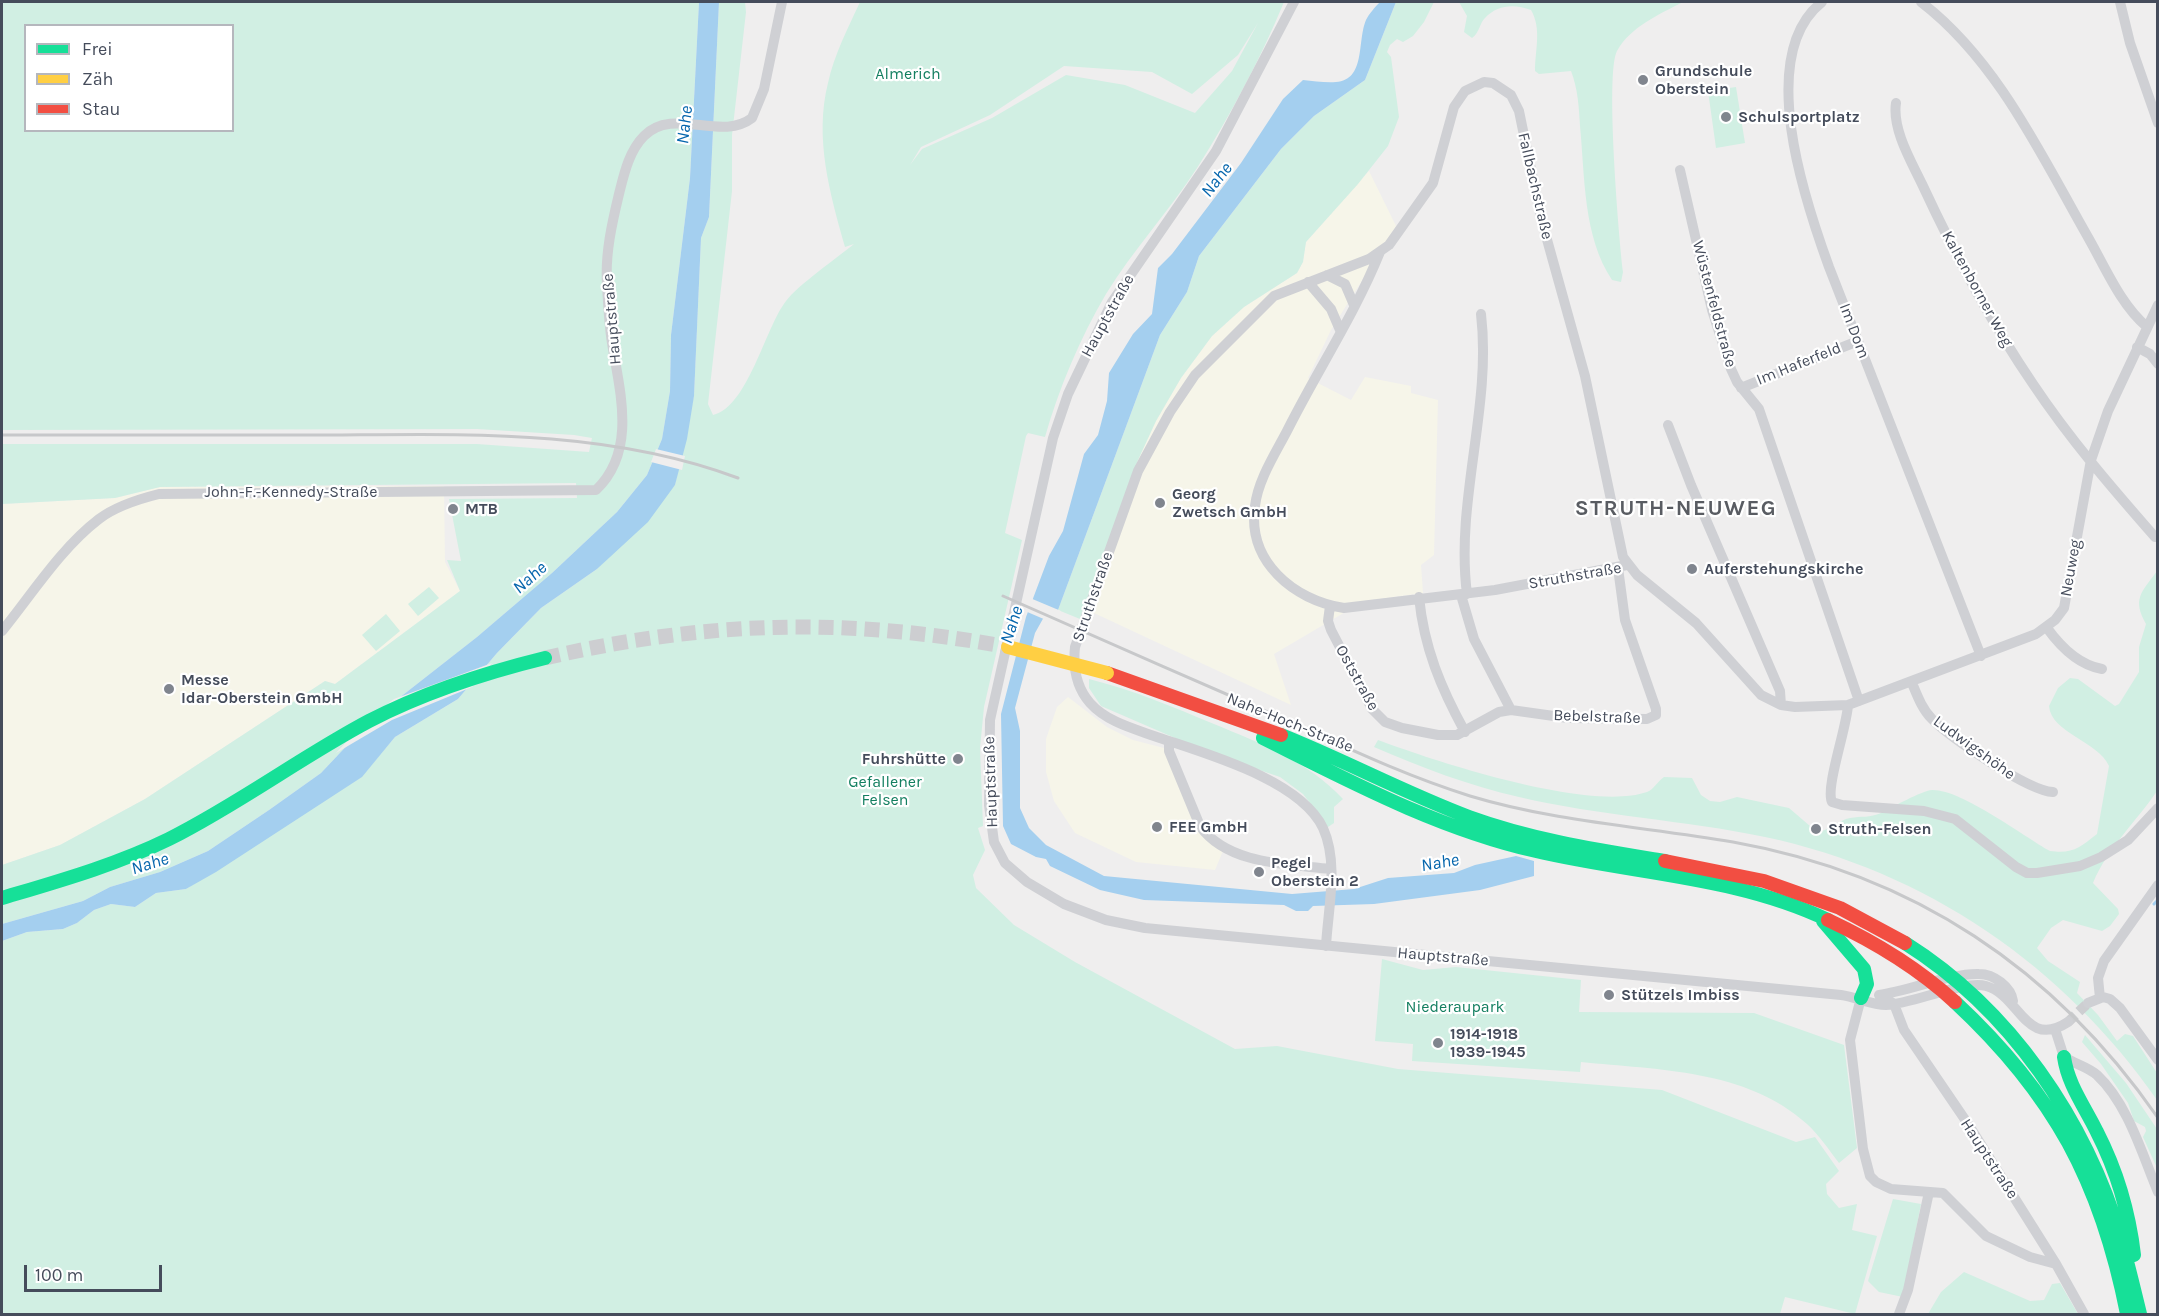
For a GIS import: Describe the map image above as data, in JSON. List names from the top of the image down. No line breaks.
{"streets":{"main road":["Nahe-Hoch-Straße"],"street":["Fallbachstraße","Kaltenborner Weg","Wüstenfeldstraße","Hauptstraße","Im Dom","Im Haferfeld","John-F.-Kennedy-Straße","Neuweg","Struthstraße","Oststraße","Bebelstraße","Ludwigshöhe"]},"crossings":[["Fallbachstraße","Struthstraße"],["Fallbachstraße","Bebelstraße"],["Kaltenborner Weg","Neuweg"],["Wüstenfeldstraße","Im Haferfeld"],["Hauptstraße","John-F.-Kennedy-Straße"],["Hauptstraße","Struthstraße"],["Hauptstraße","Nahe-Hoch-Straße"],["Im Dom","Im Haferfeld"],["Struthstraße","Oststraße"],["Struthstraße","Bebelstraße"],["Oststraße","Bebelstraße"]],"districts":["STRUTH-NEUWEG"],"water":["Nahe"],"parks":["Almerich","Gefallener Felsen","Niederaupark"],"places":["Grundschule Oberstein","Schulsportplatz","Georg Zwetsch GmbH","MTB","Auferstehungskirche","Messe Idar-Oberstein GmbH","Fuhrshütte","FEE GmbH","Struth-Felsen","Pegel Oberstein 2","Stützels Imbiss","1914-1918 1939-1945"],"legend":["Frei","Zäh","Stau"],"scale_bar":"100 m"}
